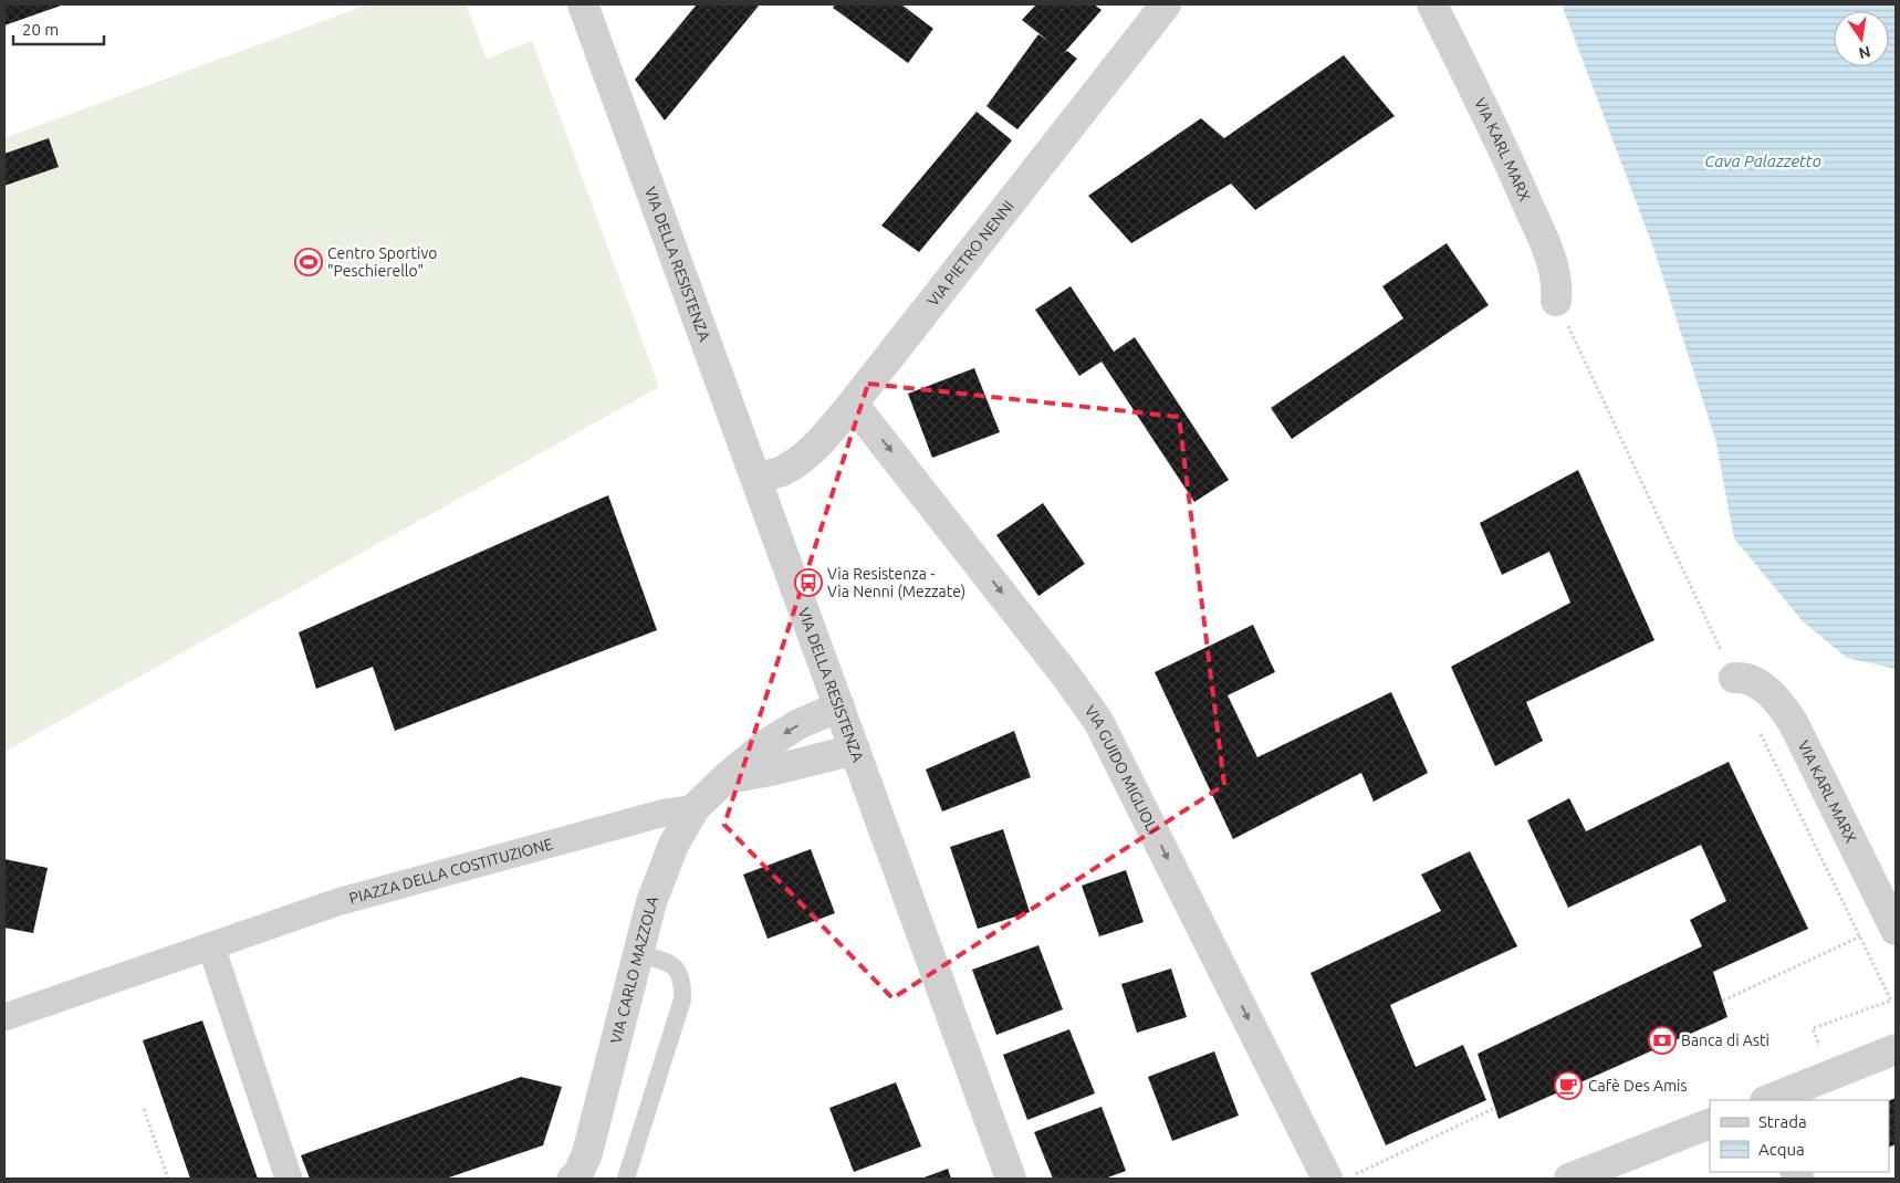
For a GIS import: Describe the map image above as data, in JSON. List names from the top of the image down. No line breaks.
{"streets":{"street":["VIA KARL MARX","VIA PIETRO NENNI","VIA DELLA RESISTENZA","VIA GUIDO MIGLIOLI","PIAZZA DELLA COSTITUZIONE","VIA CARLO MAZZOLA"]},"crossings":[["VIA PIETRO NENNI","VIA DELLA RESISTENZA"],["VIA PIETRO NENNI","VIA GUIDO MIGLIOLI"],["VIA DELLA RESISTENZA","VIA CARLO MAZZOLA"],["PIAZZA DELLA COSTITUZIONE","VIA CARLO MAZZOLA"]],"one_way":["VIA GUIDO MIGLIOLI"],"water":["Cava Palazzetto"],"places":{"sports":["Centro Sportivo \"Peschierello\""],"bus stop":["Via Resistenza - Via Nenni (Mezzate)"],"bank":["Banca di Asti"],"cafe":["Cafè Des Amis"]},"legend":["Strada","Acqua"],"scale_bar":"20 m","north":"bottom"}
